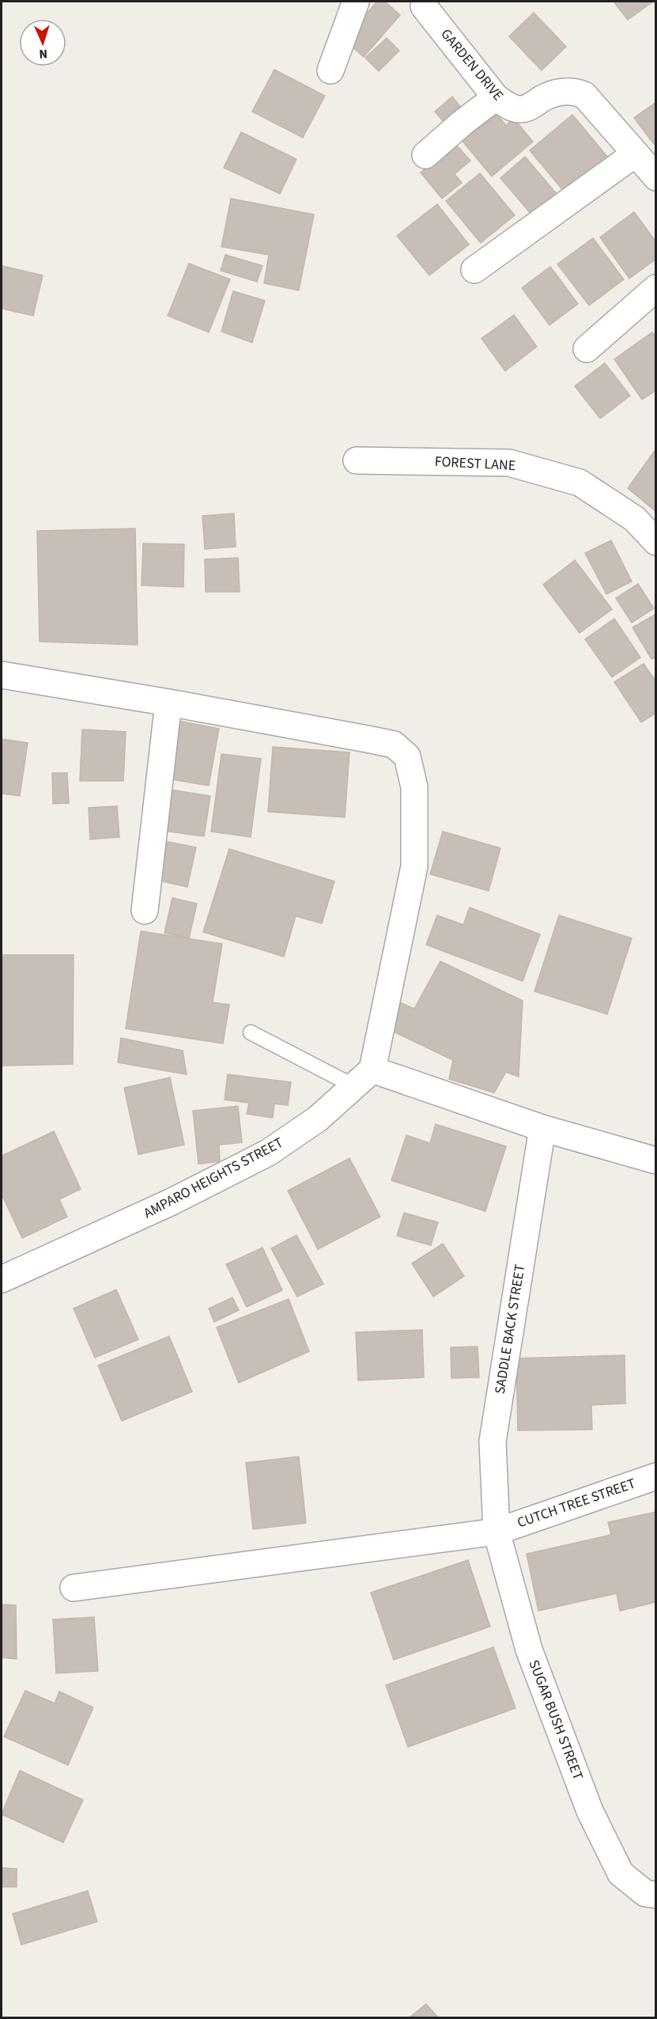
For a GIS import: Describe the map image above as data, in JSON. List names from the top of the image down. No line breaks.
{"streets":{"street":["GARDEN DRIVE","FOREST LANE","AMPARO HEIGHTS STREET","SADDLE BACK STREET","CUTCH TREE STREET","SUGAR BUSH STREET"]},"crossings":[["SADDLE BACK STREET","CUTCH TREE STREET"],["SADDLE BACK STREET","SUGAR BUSH STREET"],["CUTCH TREE STREET","SUGAR BUSH STREET"]],"north":"bottom"}
